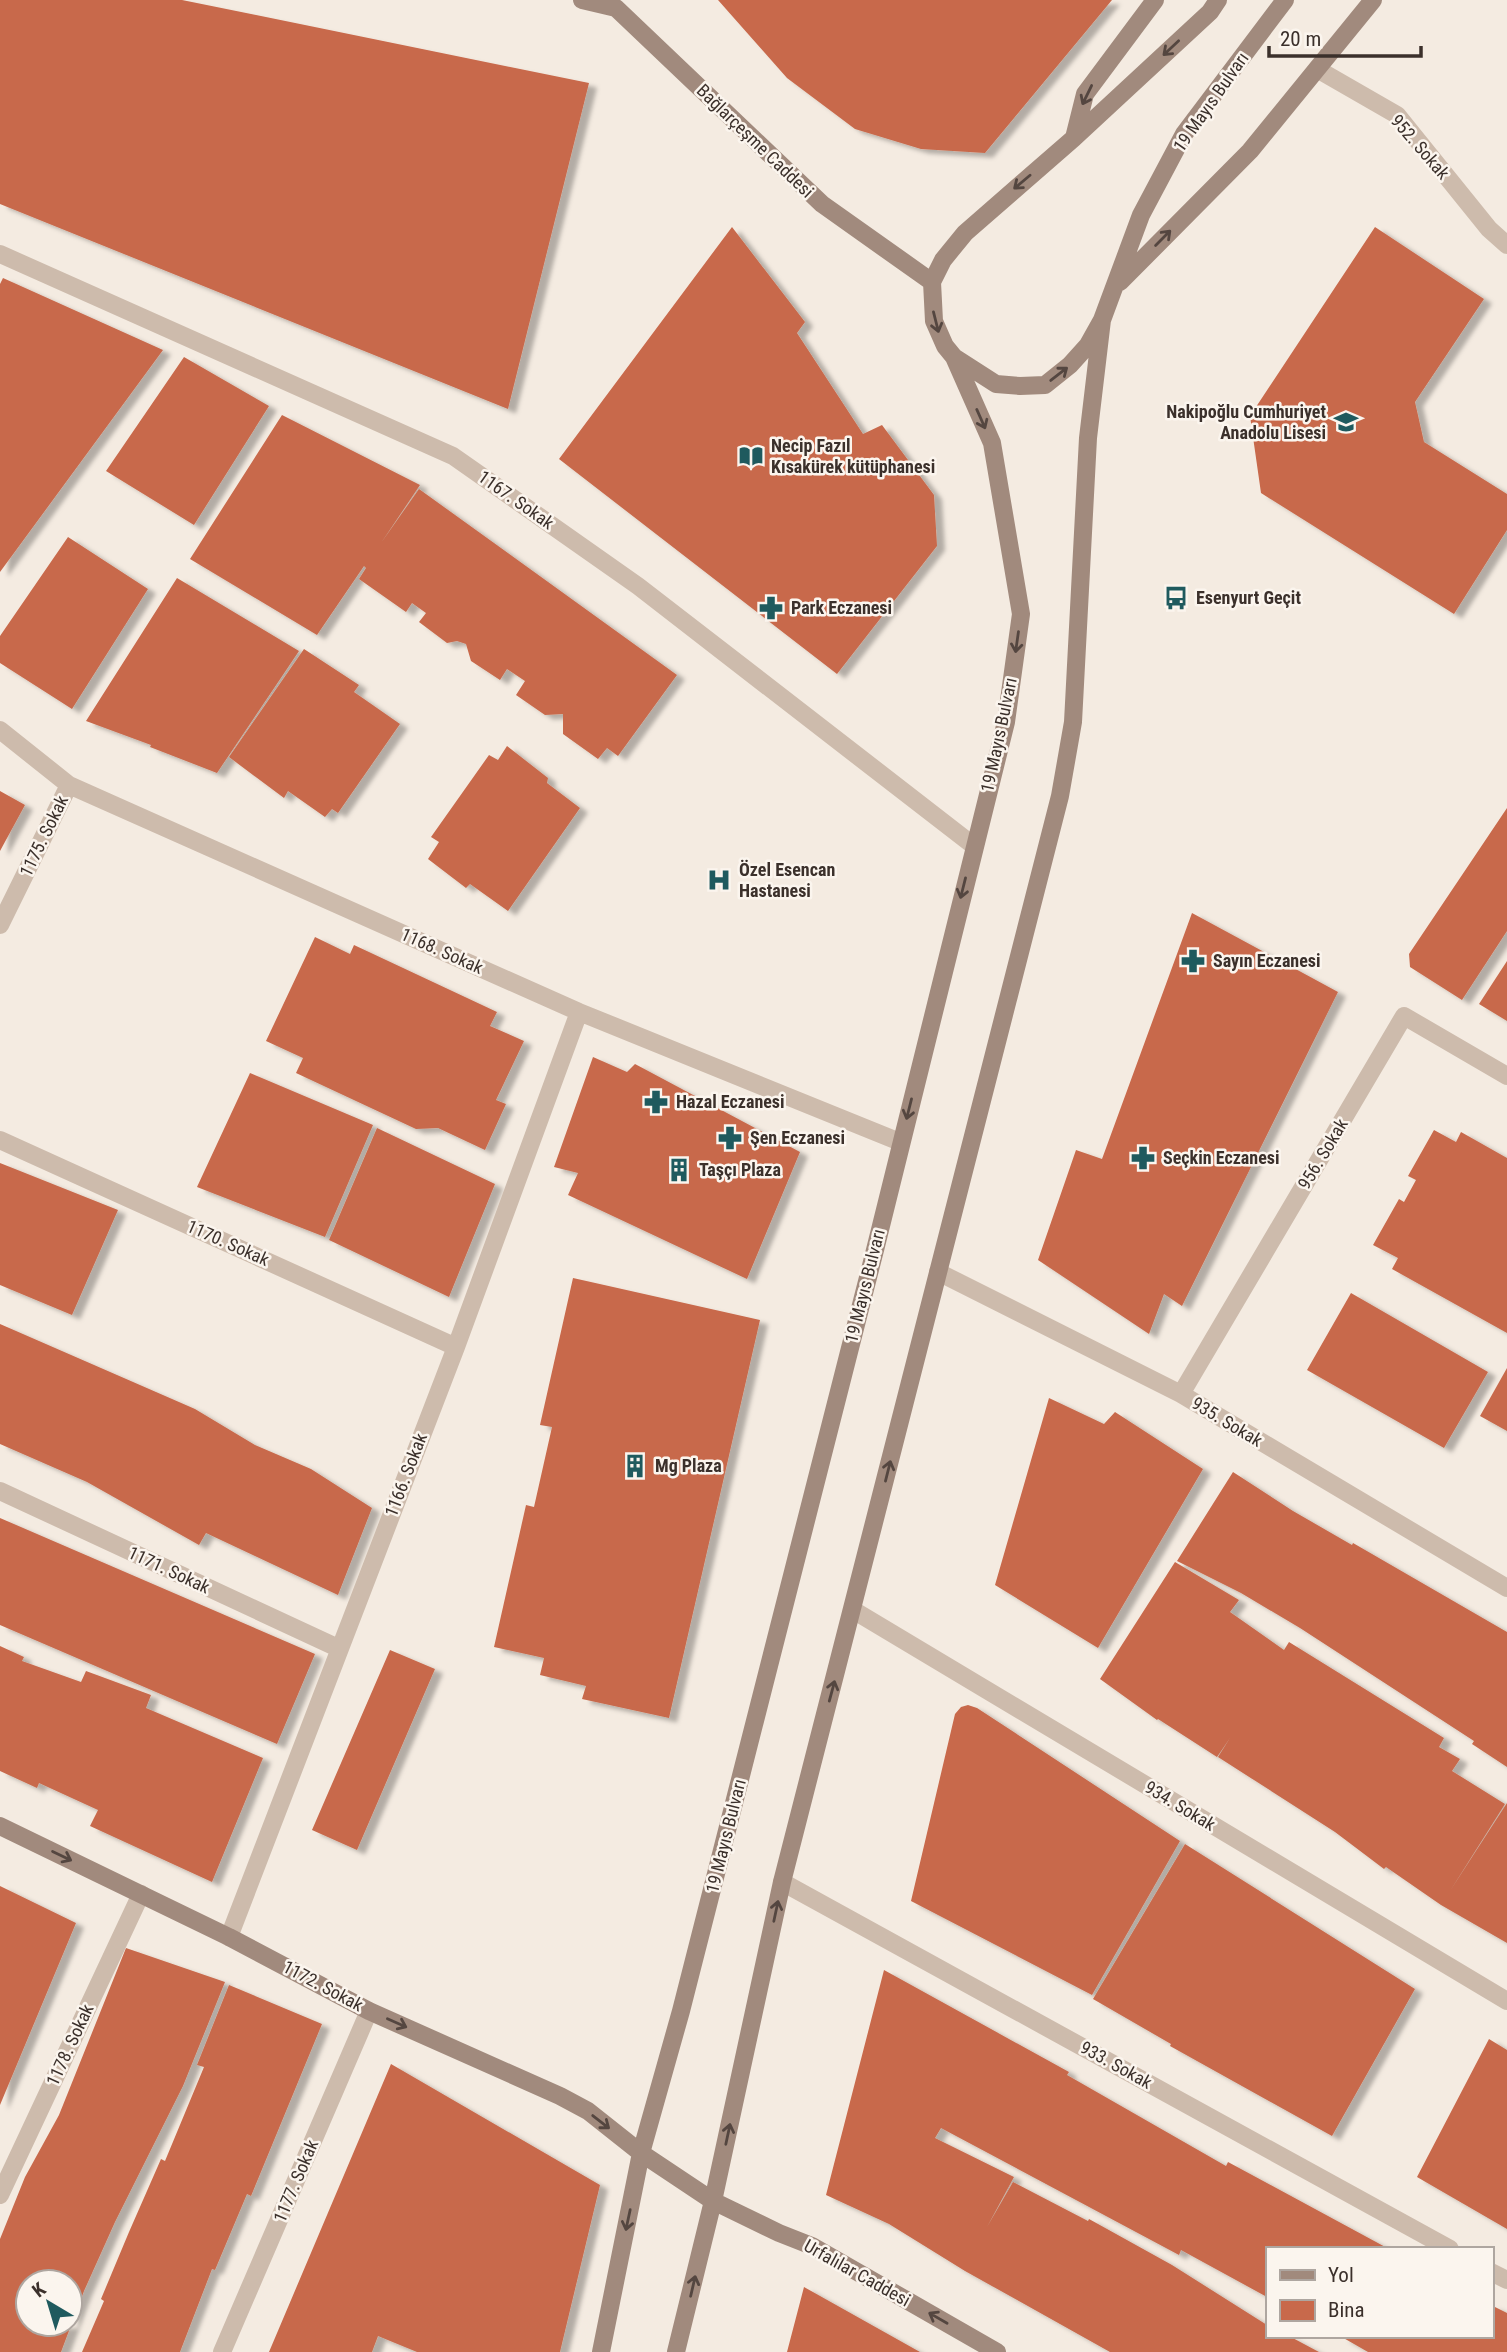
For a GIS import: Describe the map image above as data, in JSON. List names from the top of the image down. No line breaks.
{"streets":{"main road":["19 Mayıs Bulvarı","Bağlarçeşme Caddesi","1172. Sokak","Urfalılar Caddesi"],"street":["952. Sokak","1167. Sokak","1175. Sokak","1168. Sokak","956. Sokak","1170. Sokak","935. Sokak","1166. Sokak","1171. Sokak","934. Sokak","1178. Sokak","933. Sokak","1177. Sokak"]},"crossings":[["19 Mayıs Bulvarı","Bağlarçeşme Caddesi"],["19 Mayıs Bulvarı","1167. Sokak"],["19 Mayıs Bulvarı","1168. Sokak"],["19 Mayıs Bulvarı","1172. Sokak"],["1175. Sokak","1168. Sokak"],["1168. Sokak","1166. Sokak"],["956. Sokak","935. Sokak"],["1170. Sokak","1166. Sokak"],["1166. Sokak","1171. Sokak"],["1166. Sokak","1172. Sokak"],["1172. Sokak","1178. Sokak"],["1172. Sokak","1177. Sokak"],["1172. Sokak","Urfalılar Caddesi"]],"one_way":["1172. Sokak","Urfalılar Caddesi"],"places":{"school or university":["Nakipoğlu Cumhuriyet Anadolu Lisesi"],"library":["Necip Fazıl Kısakürek kütüphanesi"],"bus stop":["Esenyurt Geçit"],"pharmacy":["Park Eczanesi","Sayın Eczanesi","Hazal Eczanesi","Şen Eczanesi","Seçkin Eczanesi"],"hospital":["Özel Esencan Hastanesi"],"building":["Taşçı Plaza","Mg Plaza"]},"legend":["Yol","Bina"],"scale_bar":"20 m","north":"top left"}
